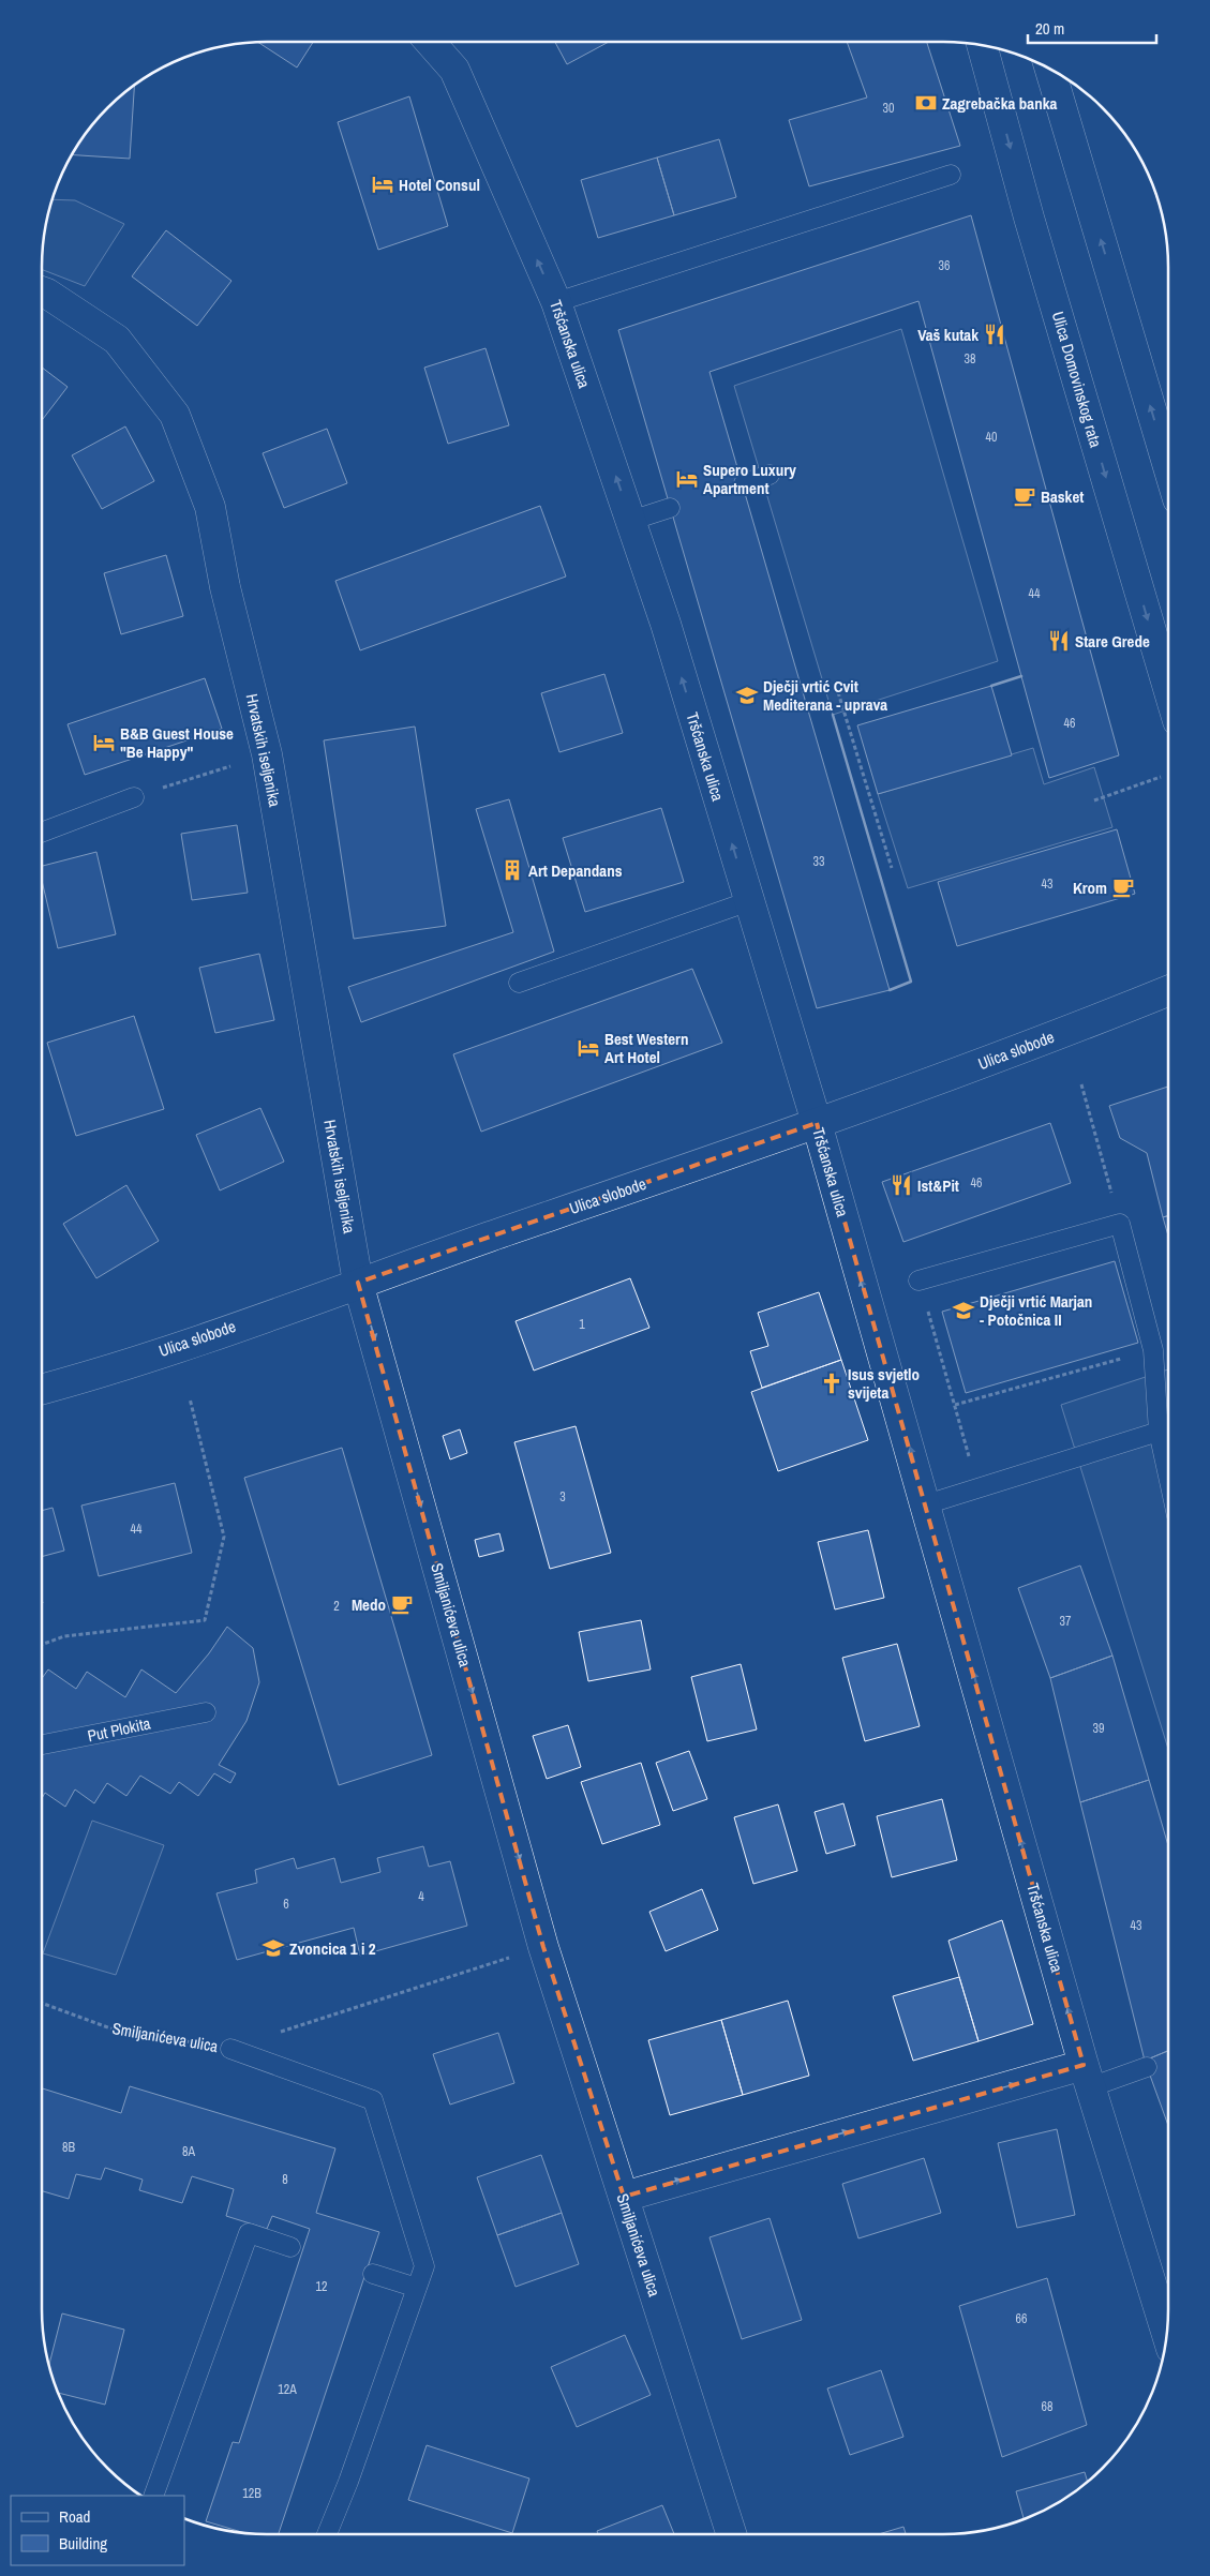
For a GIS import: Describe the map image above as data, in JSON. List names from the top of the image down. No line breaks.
{"streets":{"street":["Tršćanska ulica","Ulica Domovinskog rata","Hrvatskih iseljenika","Ulica slobode","Smiljanićeva ulica"],"lane":["Put Plokita"]},"crossings":[["Tršćanska ulica","Ulica slobode"],["Hrvatskih iseljenika","Ulica slobode"],["Hrvatskih iseljenika","Smiljanićeva ulica"],["Ulica slobode","Smiljanićeva ulica"]],"one_way":["Tršćanska ulica","Smiljanićeva ulica"],"places":{"bank":["Zagrebačka banka"],"hotel":["Hotel Consul","Supero Luxury Apartment","B&B Guest House \"Be Happy\"","Best Western Art Hotel"],"restaurant":["Vaš kutak","Stare Grede","Ist&Pit"],"cafe":["Basket","Krom","Medo"],"school or university":["Dječji vrtić Cvit Mediterana - uprava","Dječji vrtić Marjan - Potočnica II","Zvoncica 1 i 2"],"building":["Art Depandans"],"church":["Isus svjetlo svijeta"]},"house_numbers":["30","36","38","40","44","46","33","43","46","1","3","44","2","37","39","4","6","43","8B","8A","8","12","66","12A","68","12B"],"legend":["Road","Building"],"scale_bar":"20 m"}
